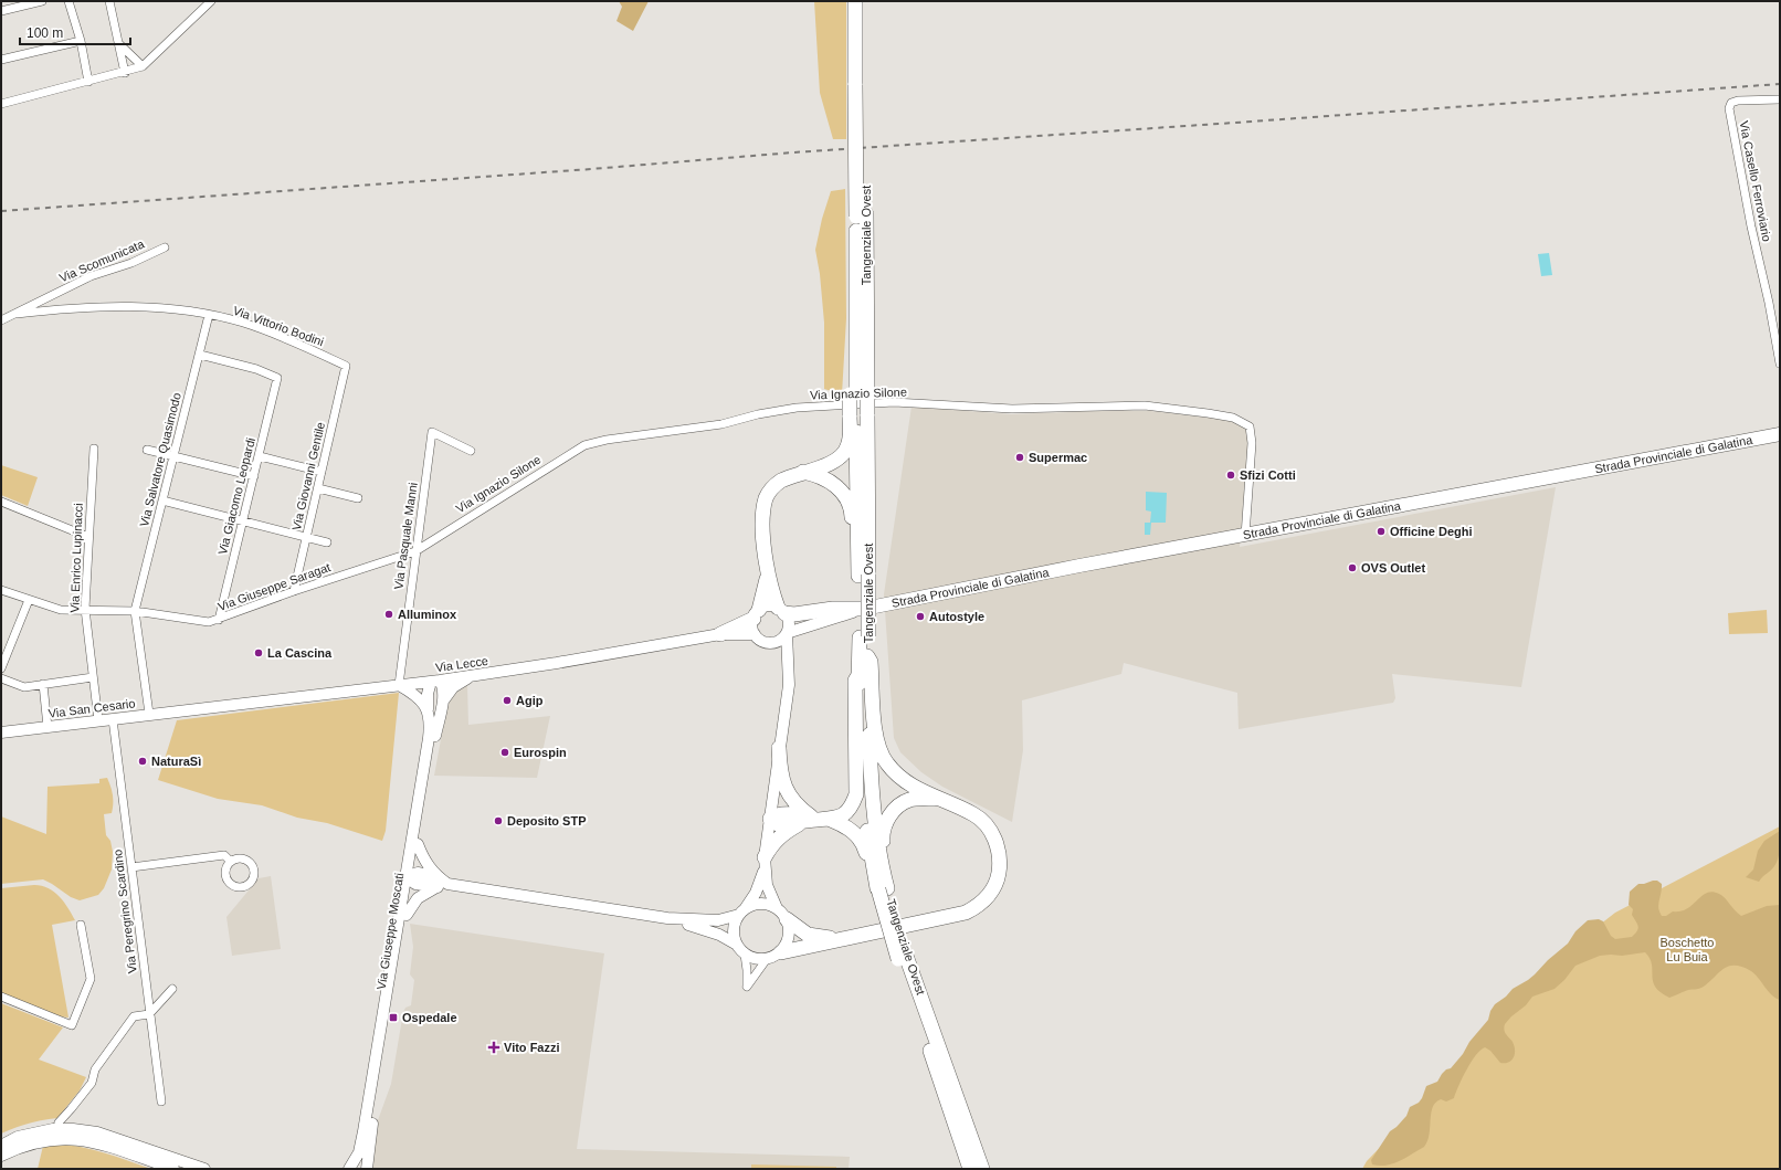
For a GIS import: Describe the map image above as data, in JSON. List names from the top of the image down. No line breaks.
{"streets":{"highway":["Tangenziale Ovest"],"main road":["Strada Provinciale di Galatina"],"street":["Via Casello Ferroviario","Via Scomunicata","Via Vittorio Bodini","Via Ignazio Silone","Via Salvatore Quasimodo","Via Giovanni Gentile","Via Giacomo Leopardi","Via Pasquale Manni","Via Enrico Lupinacci","Via Giuseppe Saragat","Via Lecce","Via San Cesario","Via Peregrino Scardino","Via Giuseppe Moscati"]},"crossings":[["Via Scomunicata","Via Vittorio Bodini"],["Via Vittorio Bodini","Via Salvatore Quasimodo"],["Via Vittorio Bodini","Via Giovanni Gentile"],["Via Ignazio Silone","Strada Provinciale di Galatina"],["Via Ignazio Silone","Via Pasquale Manni"],["Via Ignazio Silone","Via Giuseppe Saragat"],["Via Salvatore Quasimodo","Via Giacomo Leopardi"],["Via Salvatore Quasimodo","Via Giuseppe Saragat"],["Via Giovanni Gentile","Via Giuseppe Saragat"],["Via Giacomo Leopardi","Via Giuseppe Saragat"],["Via Pasquale Manni","Via Giuseppe Saragat"],["Via Pasquale Manni","Via Lecce"],["Via Enrico Lupinacci","Via Giuseppe Saragat"],["Via Enrico Lupinacci","Via San Cesario"],["Via Lecce","Via San Cesario"],["Via Lecce","Via Giuseppe Moscati"],["Via San Cesario","Via Peregrino Scardino"]],"parks":["Boschetto Lu Buia"],"places":{"other":["Supermac","Sfizi Cotti","Officine Deghi","OVS Outlet","Alluminox","Autostyle","La Cascina","Agip","Eurospin","NaturaSì","Deposito STP"],"transit":["Ospedale"],"health":["Vito Fazzi"]},"scale_bar":"100 m"}
